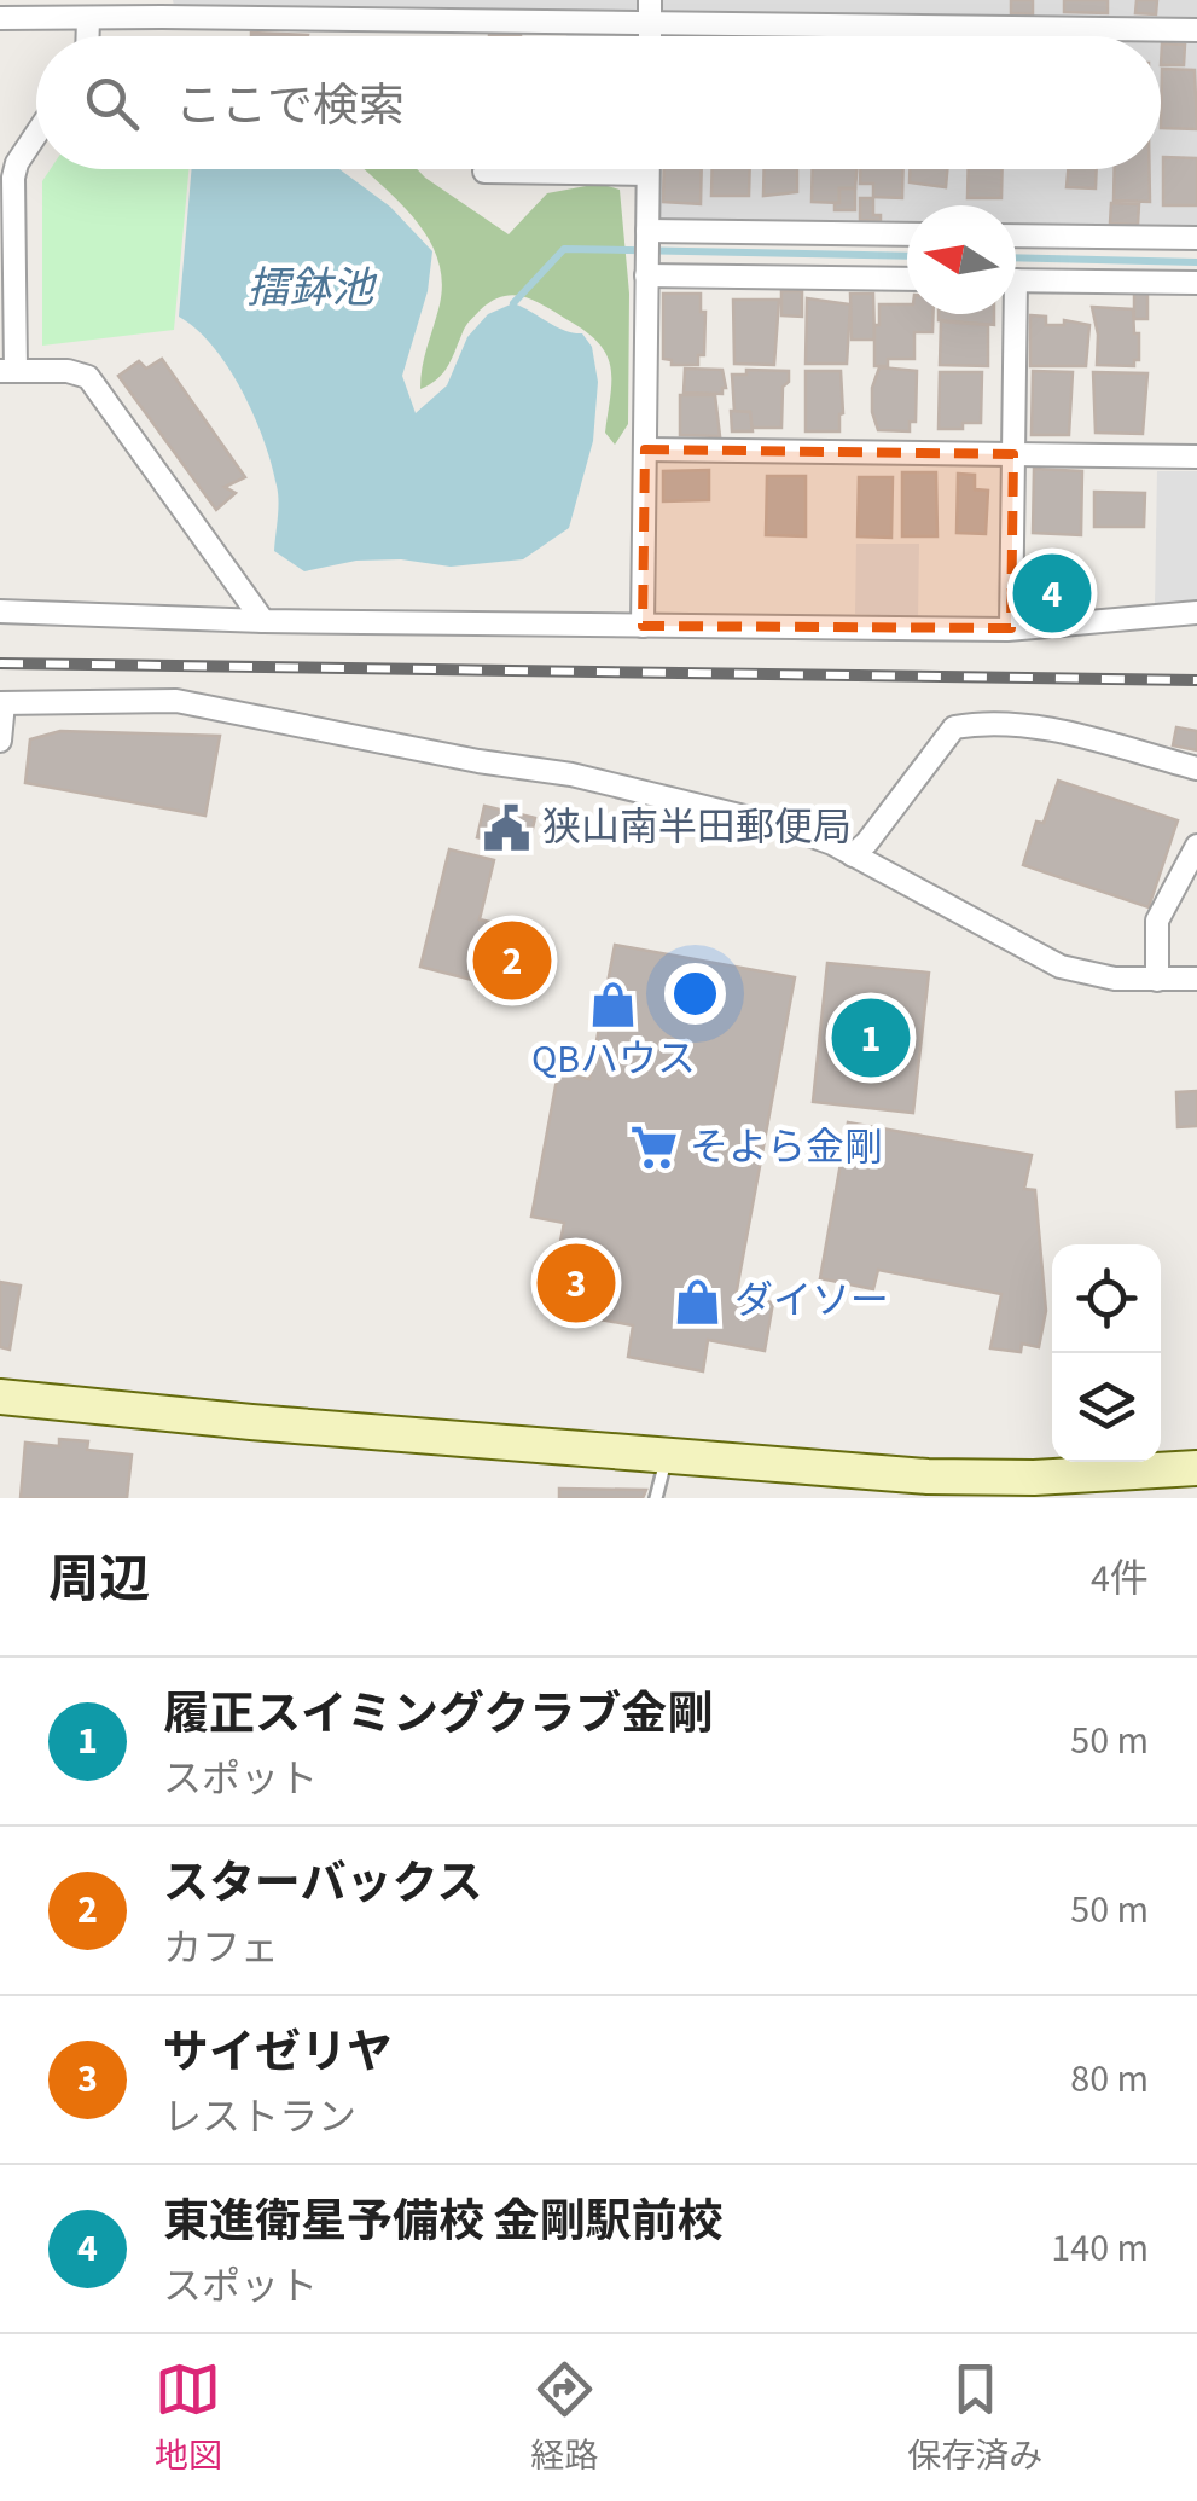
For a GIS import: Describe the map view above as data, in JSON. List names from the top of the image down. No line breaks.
{"water":["擂鉢池"],"places":{"public building":["狭山南半田郵便局"],"shop":["QBハウス","ダイソー"],"supermarket":["そよら金剛"]},"north":"left","page":{"search":"ここで検索","pins":["4","2","1","3"],"heading":["周辺","4件"],"list":[{"mark":"1","name":"履正スイミングクラブ金剛","note":"スポット","value":"50 m"},{"mark":"2","name":"スターバックス","note":"カフェ","value":"50 m"},{"mark":"3","name":"サイゼリヤ","note":"レストラン","value":"80 m"},{"mark":"4","name":"東進衛星予備校 金剛駅前校","note":"スポット","value":"140 m"}],"nav":["地図","経路","保存済み"]}}
